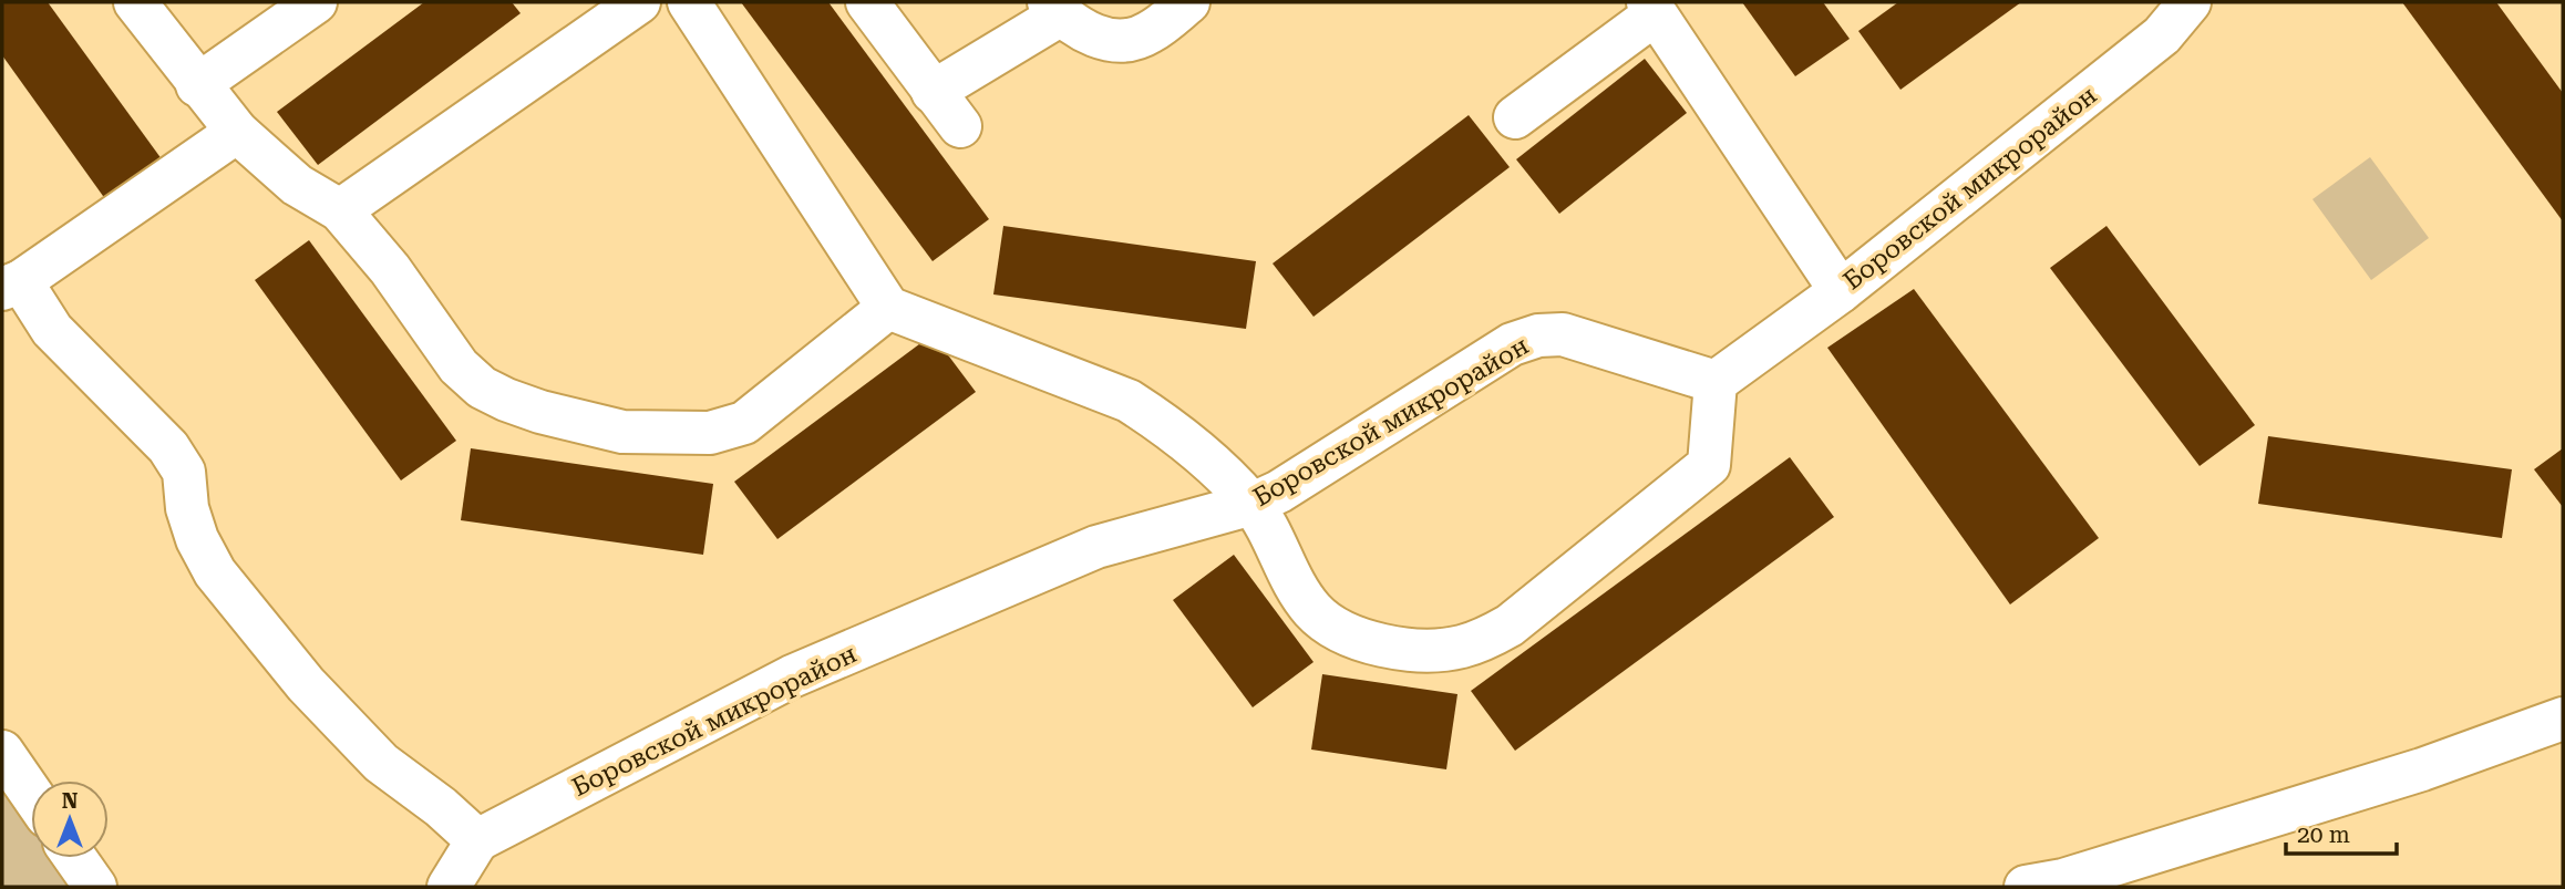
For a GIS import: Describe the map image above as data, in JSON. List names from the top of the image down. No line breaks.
{"streets":{"street":["Боровской микрорайон"]},"scale_bar":"20 m","north":"top"}
